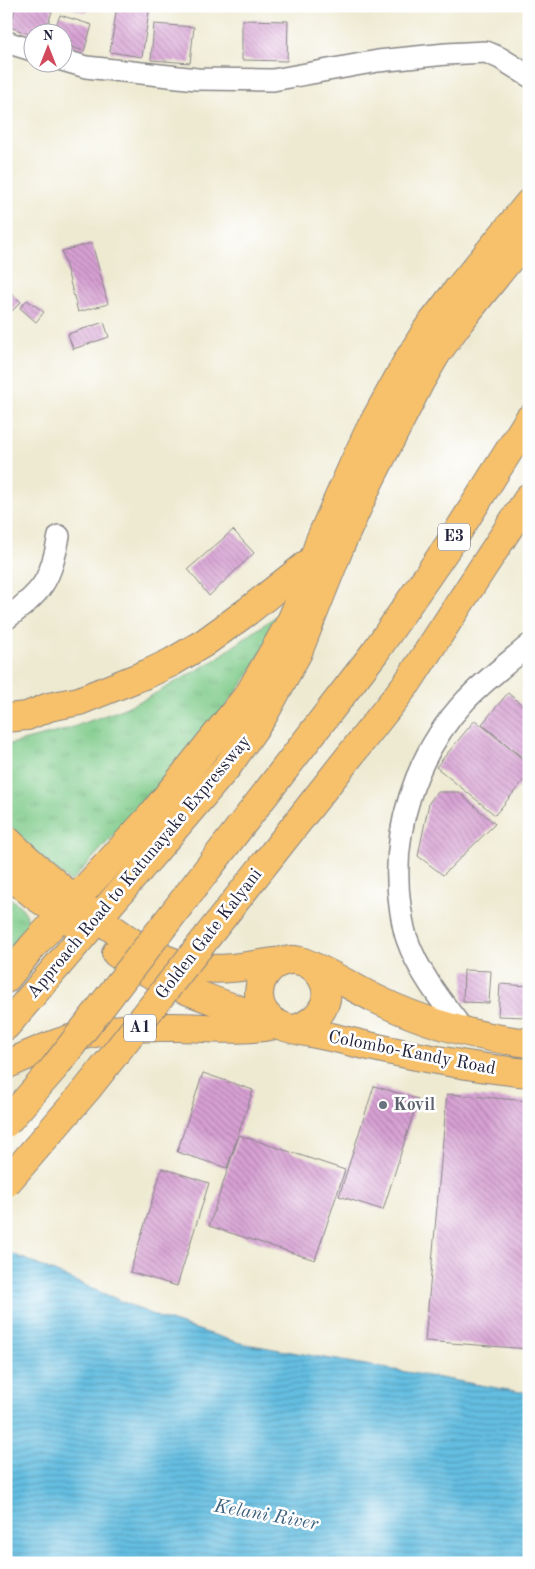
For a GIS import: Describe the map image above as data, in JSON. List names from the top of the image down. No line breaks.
{"streets":{"highway":["E3","Approach Road to Katunayake Expressway","Golden Gate Kalyani","A1","Colombo-Kandy Road"]},"water":["Kelani River"],"places":["Kovil"],"north":"top"}
